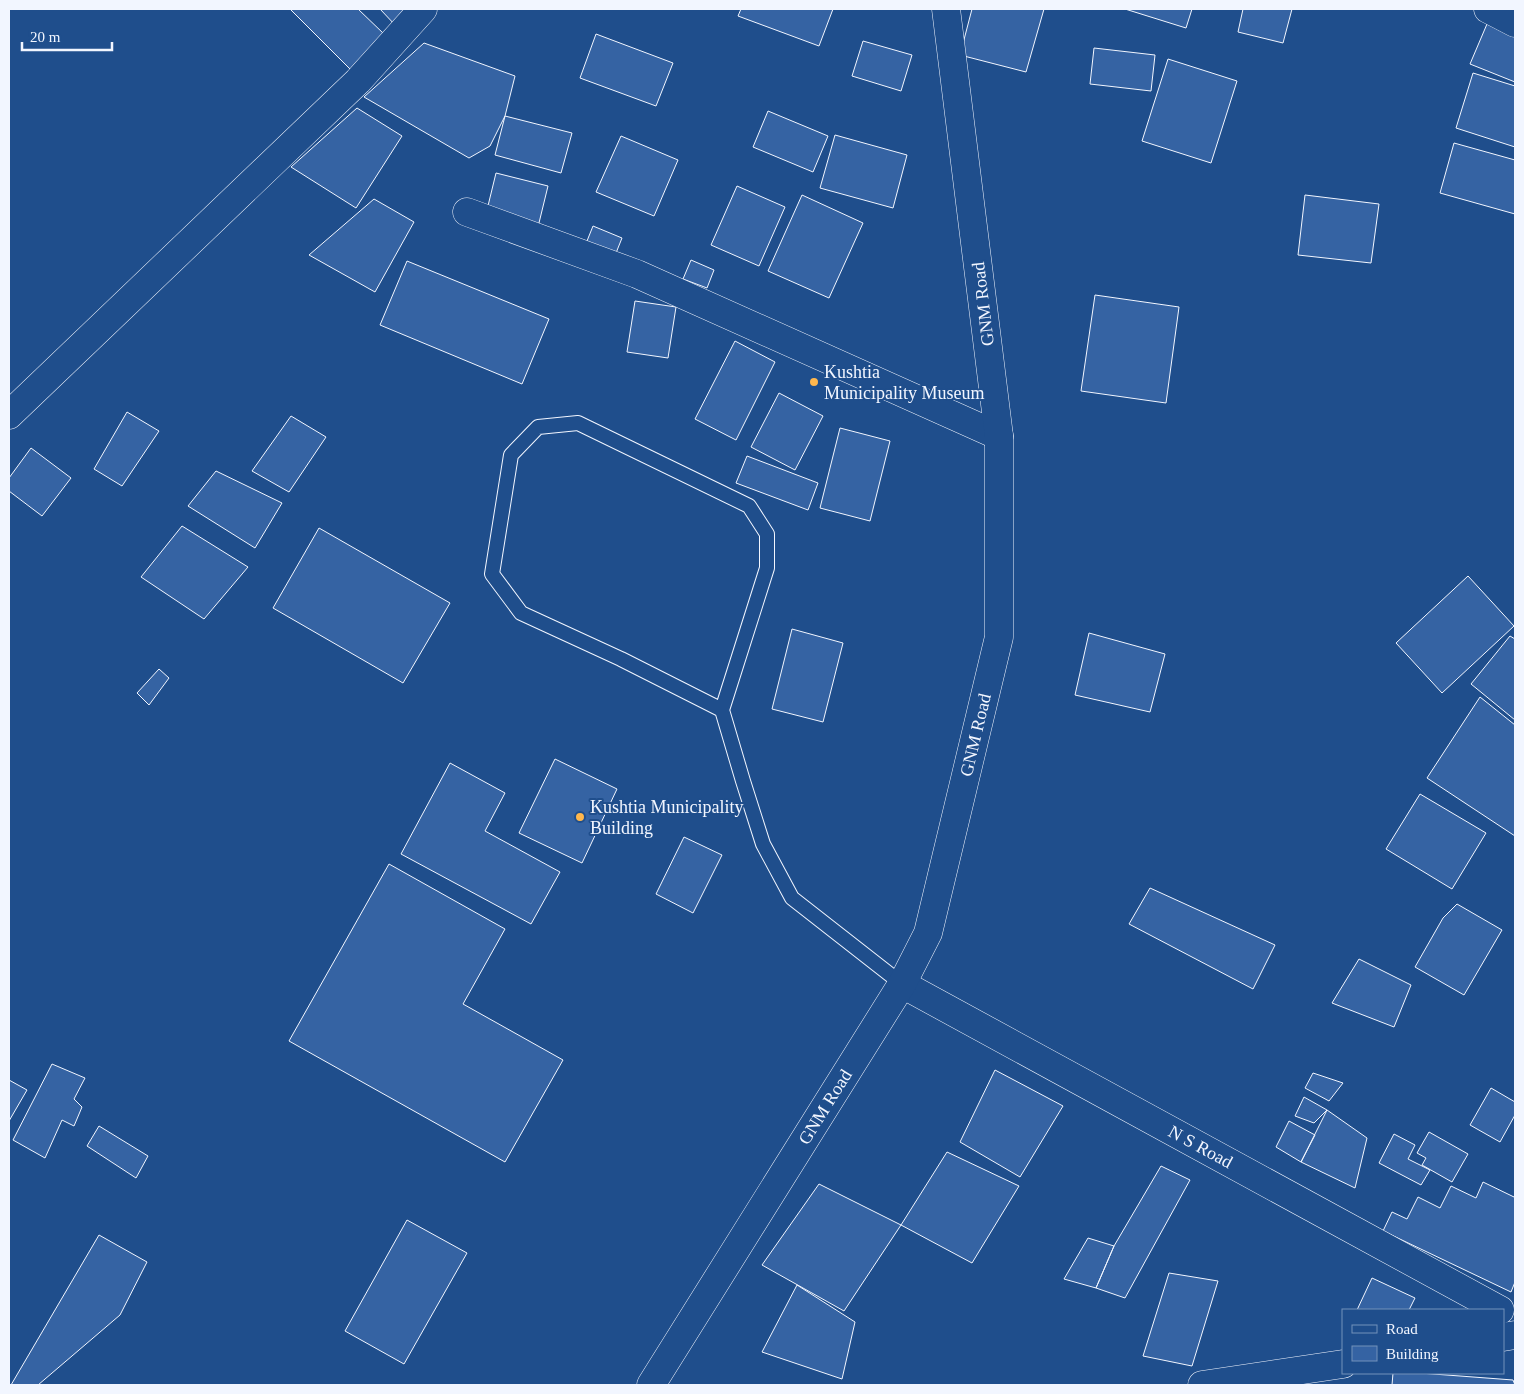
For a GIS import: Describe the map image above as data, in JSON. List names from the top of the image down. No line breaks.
{"streets":{"street":["GNM Road","N S Road"]},"crossings":[["GNM Road","N S Road"]],"places":["Kushtia Municipality Museum","Kushtia Municipality Building"],"legend":["Road","Building"],"scale_bar":"20 m"}
